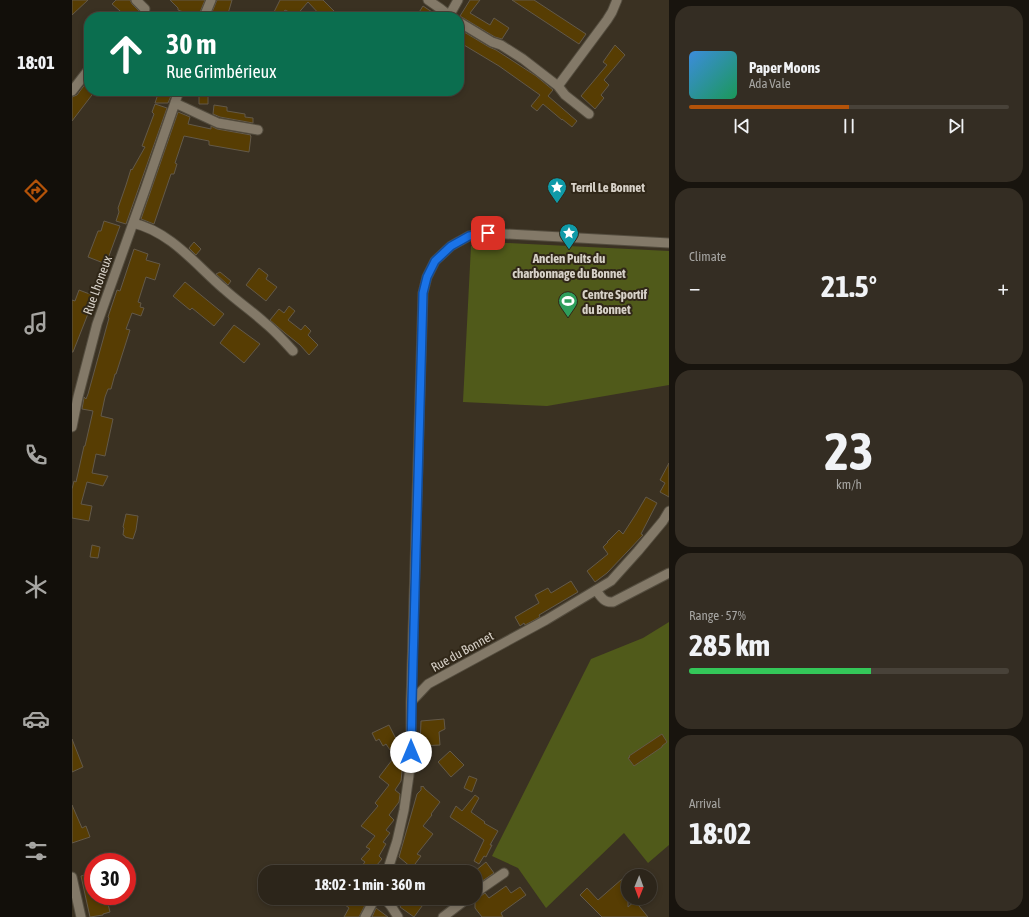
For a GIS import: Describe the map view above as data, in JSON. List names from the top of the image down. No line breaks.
{"streets":{"street":["Rue Lhoneux","Rue du Bonnet"]},"places":{"place":["Terril Le Bonnet","Ancien Puits du charbonnage du Bonnet"],"sports":["Centre Sportif du Bonnet"]},"north":"bottom","page":{"tabs":"18:01","turn":["30 m","Rue Grimbérieux"],"song":["Paper Moons","Ada Vale"],"tile":["Climate",["23","km/h"],["Range · 57%","285 km"],["Arrival","18:02"]],"heat":["−","21.5°","+"],"limit":"30","trip":"18:02 · 1 min · 360 m"}}
